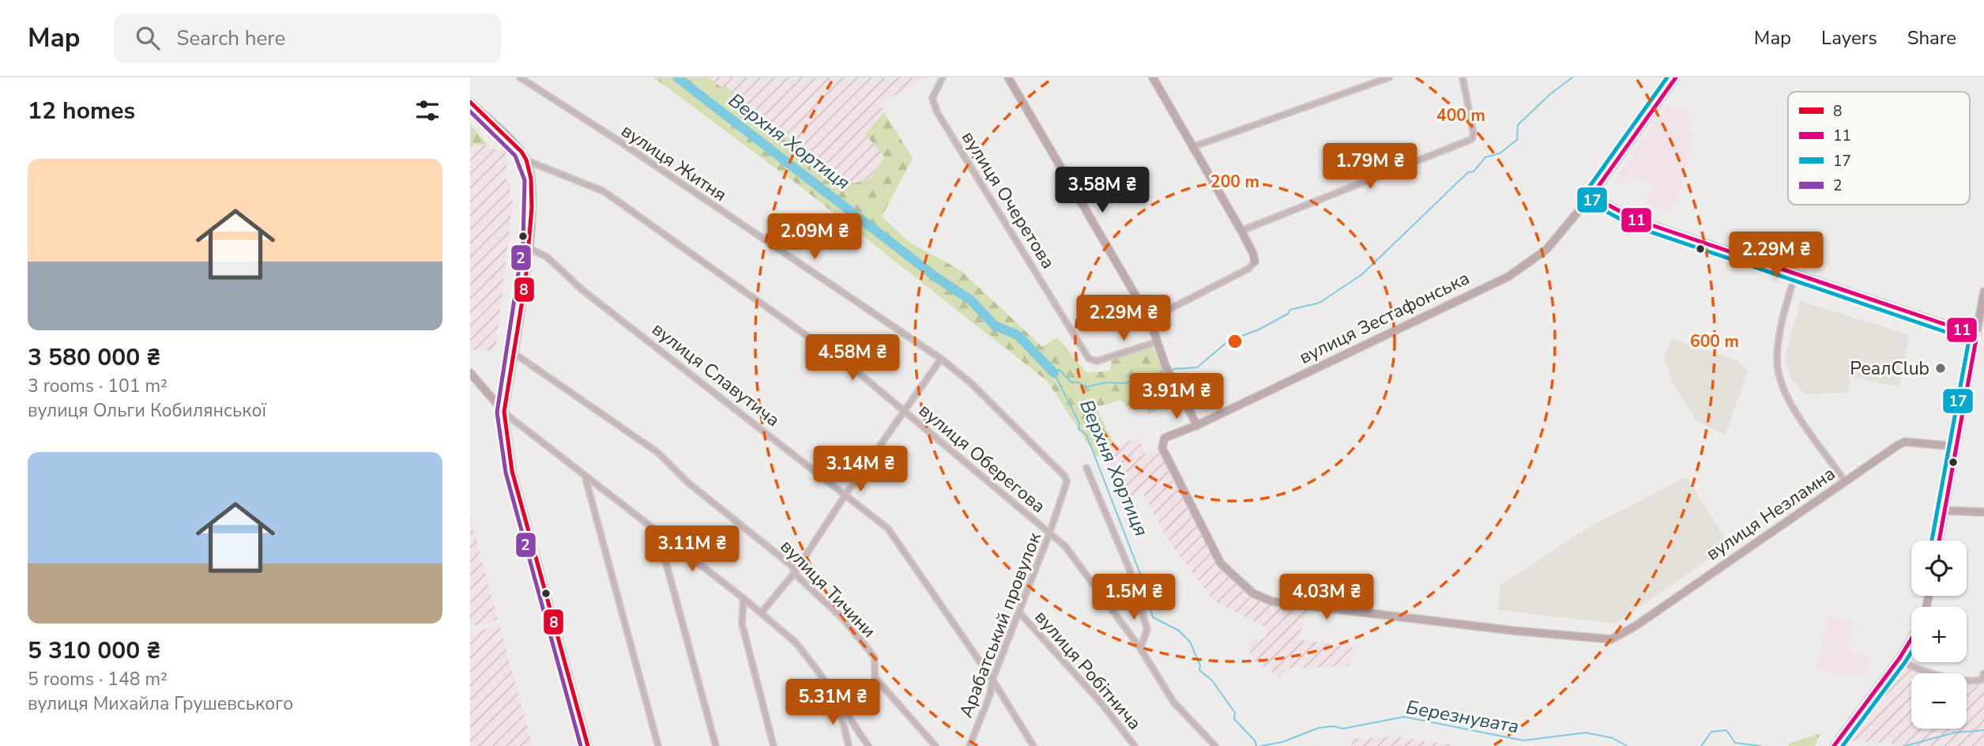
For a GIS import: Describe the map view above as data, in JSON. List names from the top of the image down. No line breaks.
{"streets":{"street":["вулиця Житня","вулиця Очеретова","вулиця Зестафонська","вулиця Славутича","вулиця Оберегова","вулиця Незламна","вулиця Тичини","Арабатський провулок","вулиця Робітнича"]},"crossings":[["вулиця Житня","Арабатський провулок"],["вулиця Зестафонська","вулиця Незламна"],["вулиця Славутича","Арабатський провулок"],["вулиця Оберегова","Арабатський провулок"],["Арабатський провулок","вулиця Робітнича"]],"water":["Верхня Хортиця","Березнувата"],"places":["РеалClub"],"lines":["transit line 11","transit line 17","transit line 8","transit line 2"],"legend":["8","11","17","2"],"page":{"header":"Map","search":"Search here","nav":["Map","Layers","Share"],"heading":"12 homes","price":["1.79M ₴","3.58M ₴","2.09M ₴","2.29M ₴","2.29M ₴","4.58M ₴","3.91M ₴","3.14M ₴","3.11M ₴","1.5M ₴","4.03M ₴","5.31M ₴"],"list":[{"name":"3 580 000 ₴","note":"3 rooms · 101 m² · вулиця Ольги Кобилянської"},{"name":"5 310 000 ₴","note":"5 rooms · 148 m² · вулиця Михайла Грушевського"}],"map_buttons":["+","−"]},"rings":["400 m","200 m","600 m"]}
